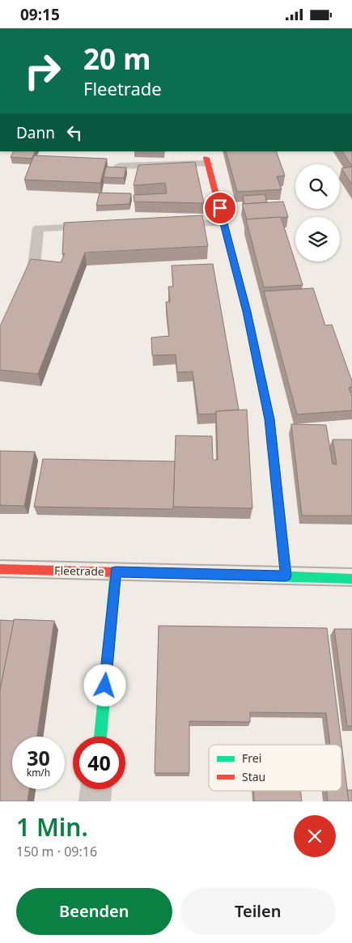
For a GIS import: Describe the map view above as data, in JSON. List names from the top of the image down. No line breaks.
{"streets":{"street":["Fleetrade"]},"legend":["Frei","Stau"],"page":{"status":"09:15","turn":["20 m","Fleetrade"],"then":"Dann","speed":"30 km/h","limit":"40","heading":["1 Min.","150 m · 09:16"],"buttons":["Beenden","Teilen"]}}
